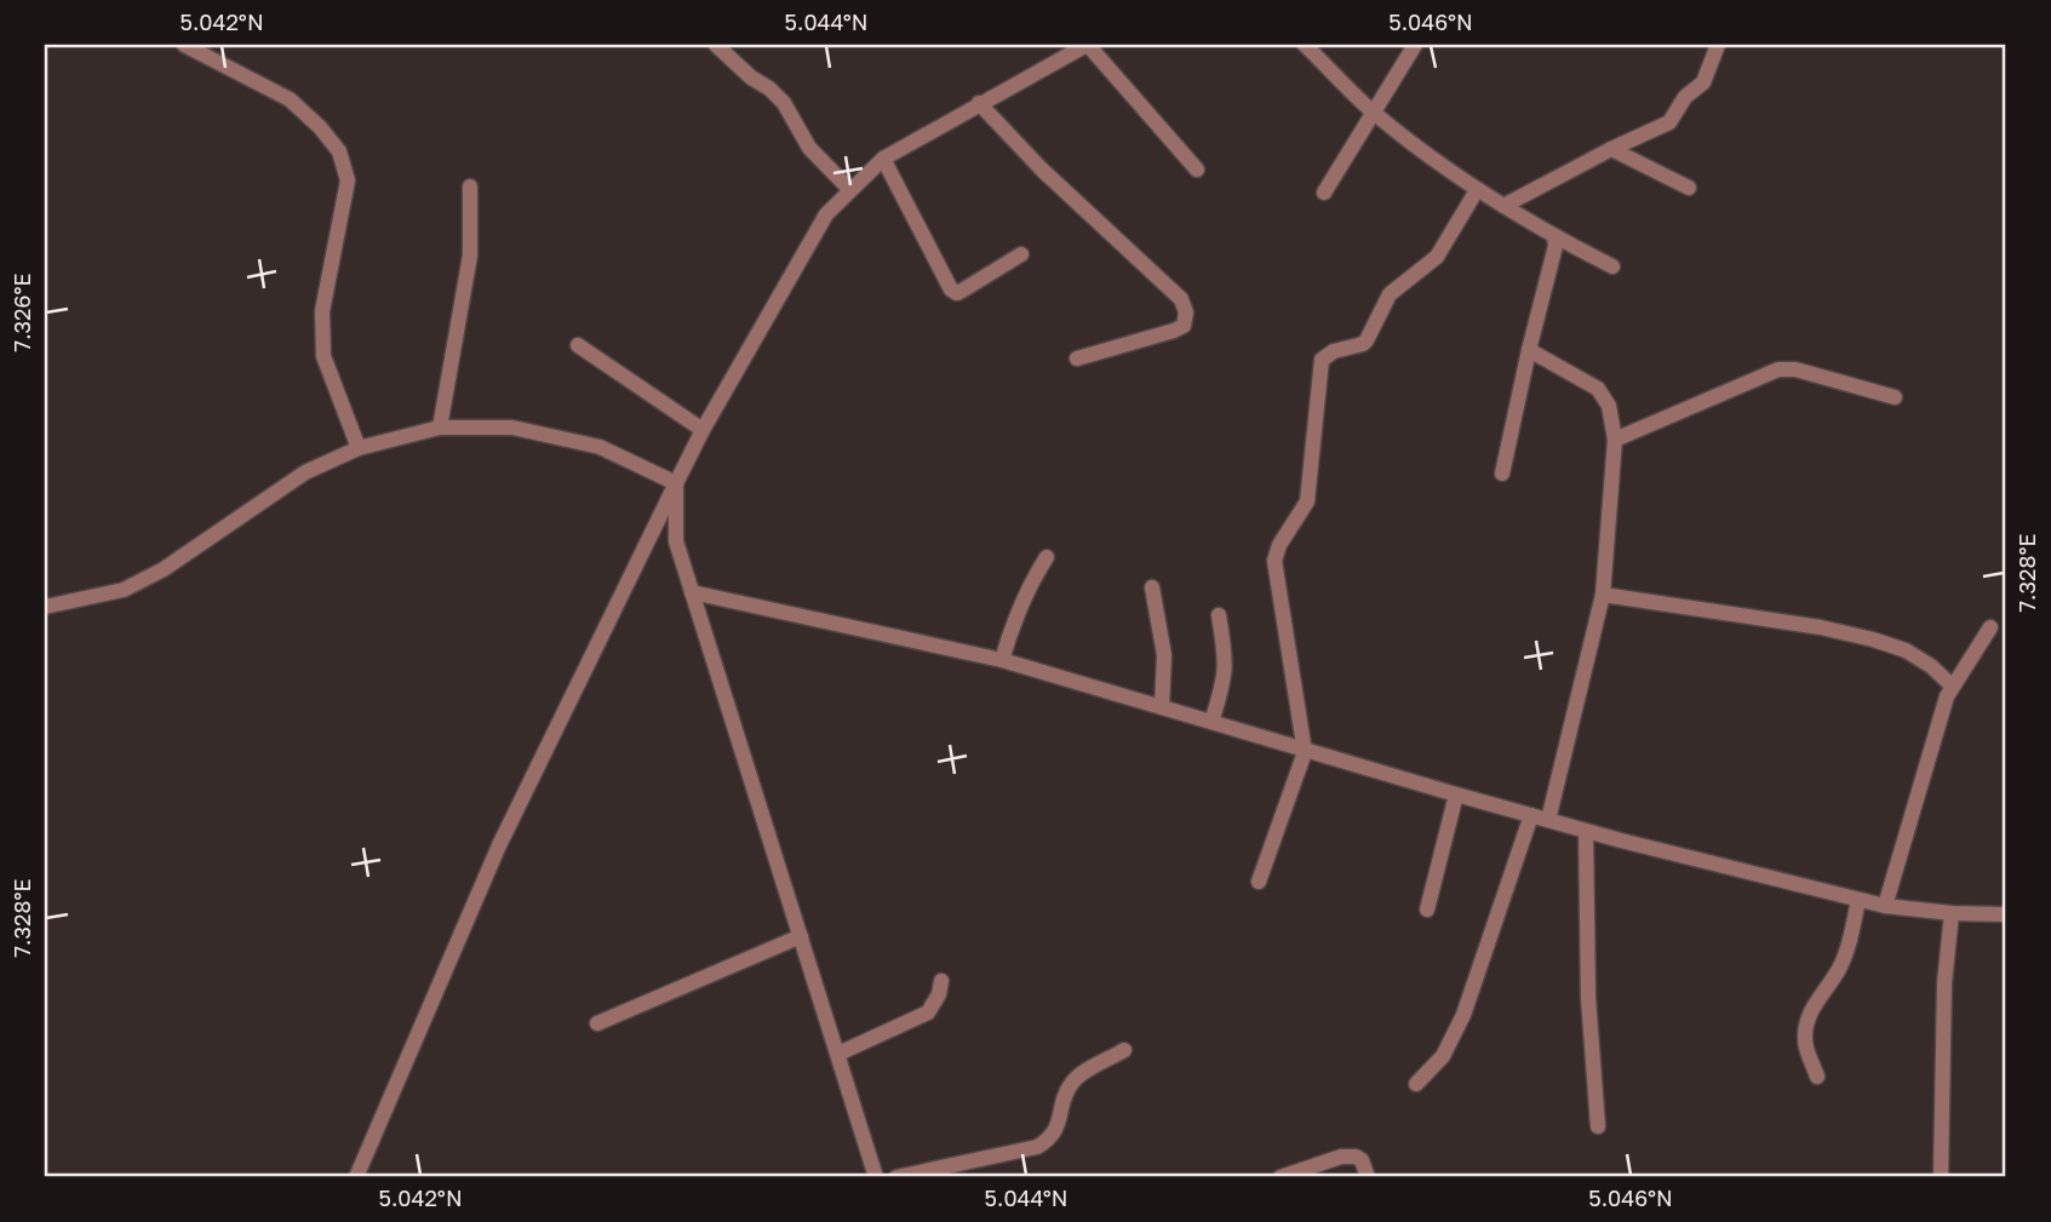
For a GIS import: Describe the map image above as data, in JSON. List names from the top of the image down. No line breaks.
{"coordinates":["5.042°N","5.044°N","5.046°N","7.326°E","7.328°E"]}
